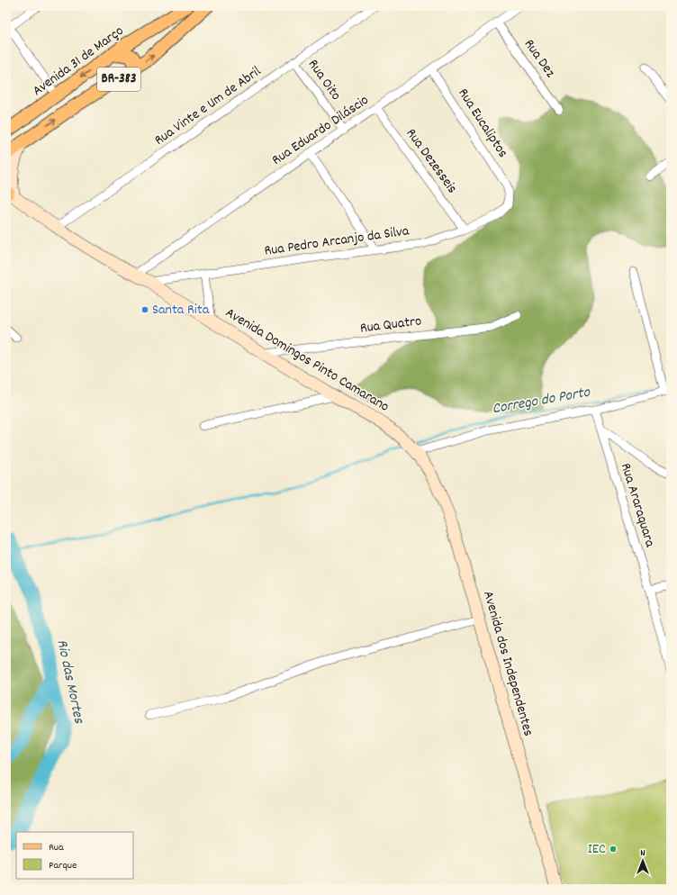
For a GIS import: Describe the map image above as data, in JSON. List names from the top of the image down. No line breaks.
{"streets":{"main road":["Avenida 31 de Março","BR-383","Avenida Domingos Pinto Camarano","Avenida dos Independentes"],"street":["Rua Dez","Rua Oito","Rua Vinte e Um de Abril","Rua Eucaliptos","Rua Eduardo Diláscio","Rua Dezesseis","Rua Pedro Arcanjo da Silva","Rua Quatro","Rua Araraquara"]},"crossings":[["Rua Dez","Rua Eduardo Diláscio"],["Rua Oito","Rua Vinte e Um de Abril"],["Rua Oito","Rua Eduardo Diláscio"],["Rua Vinte e Um de Abril","Avenida Domingos Pinto Camarano"],["Rua Eucaliptos","Rua Eduardo Diláscio"],["Rua Eucaliptos","Rua Pedro Arcanjo da Silva"],["Rua Eduardo Diláscio","Rua Dezesseis"],["Rua Eduardo Diláscio","Avenida Domingos Pinto Camarano"],["Rua Dezesseis","Rua Pedro Arcanjo da Silva"],["Rua Pedro Arcanjo da Silva","Avenida Domingos Pinto Camarano"],["Rua Quatro","Avenida Domingos Pinto Camarano"],["Avenida Domingos Pinto Camarano","Avenida dos Independentes"]],"water":["Corrego do Porto","Rio das Mortes"],"places":["Santa Rita","IEC"],"legend":["Rua","Parque"],"north":"top"}
